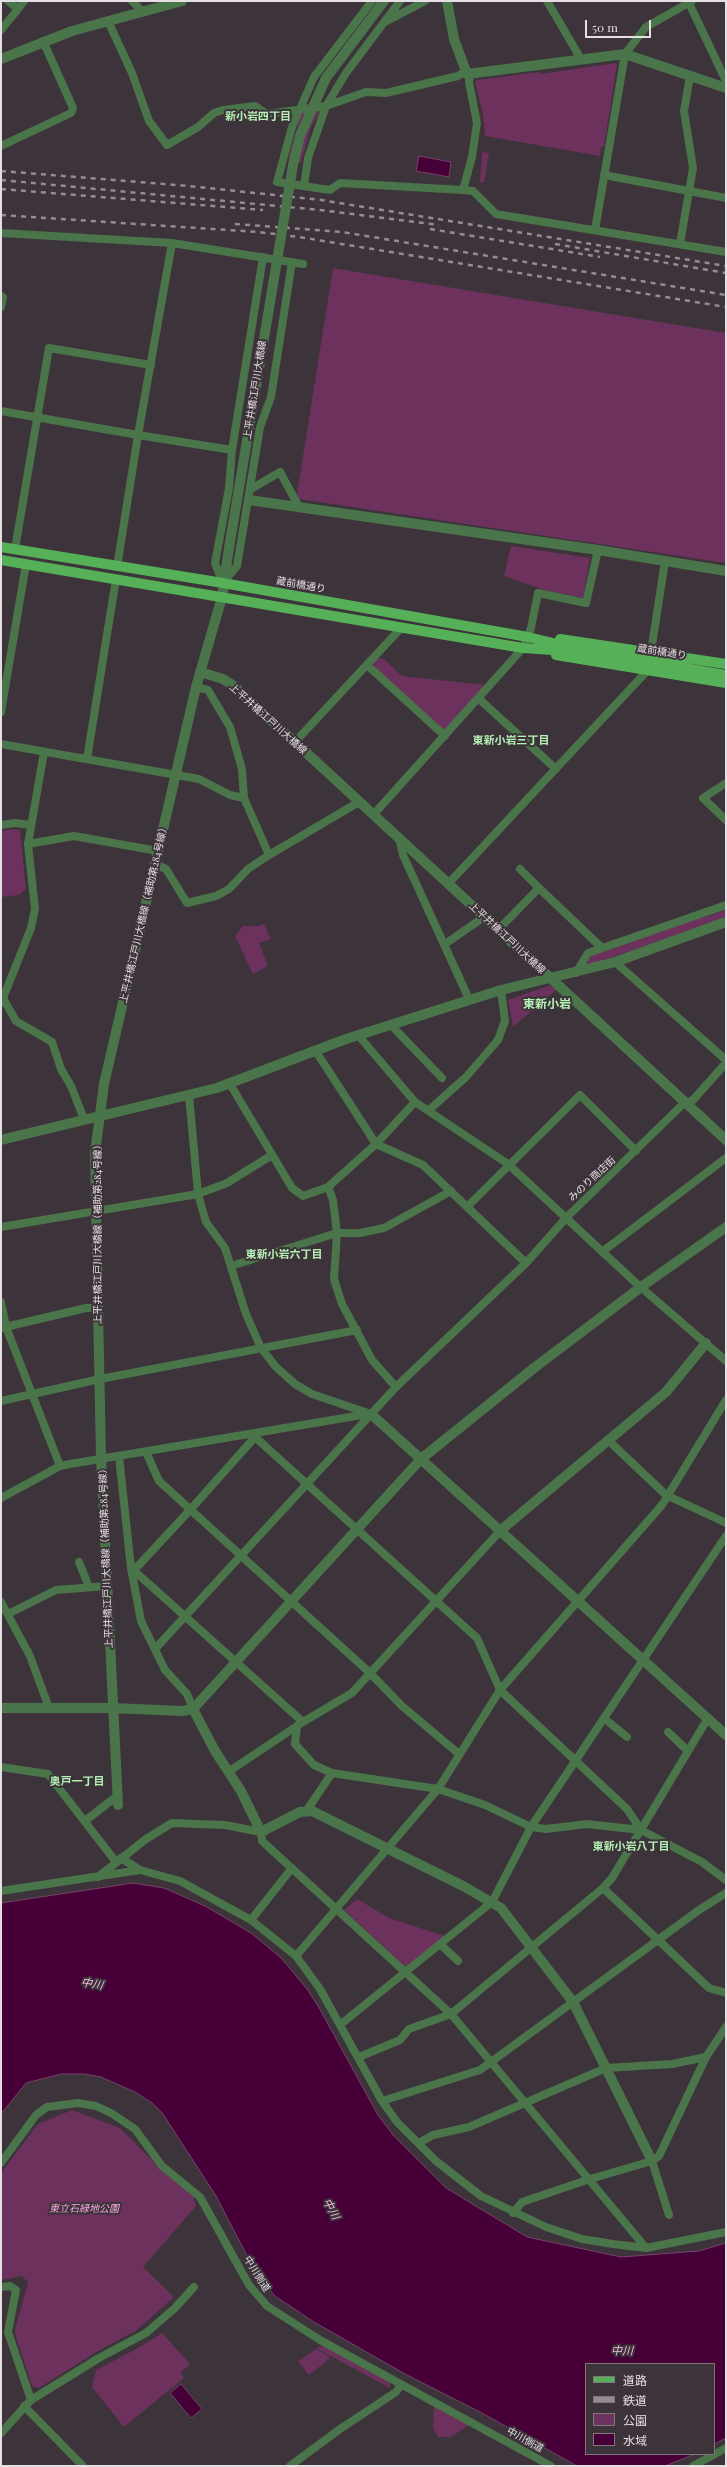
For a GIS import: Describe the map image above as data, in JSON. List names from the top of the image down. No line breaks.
{"streets":{"main road":["蔵前橋通り"],"street":["上平井橋江戸川大橋線","上平井橋江戸川大橋線（補助第284号線）","みのり商店街","中川側道"]},"crossings":[["上平井橋江戸川大橋線","蔵前橋通り"],["上平井橋江戸川大橋線","上平井橋江戸川大橋線（補助第284号線）"],["上平井橋江戸川大橋線","みのり商店街"]],"districts":["新小岩四丁目","東新小岩三丁目","東新小岩","東新小岩六丁目","奥戸一丁目","東新小岩八丁目"],"water":["中川"],"parks":["東立石緑地公園"],"legend":["道路","鉄道","公園","水域"],"scale_bar":"50 m"}
